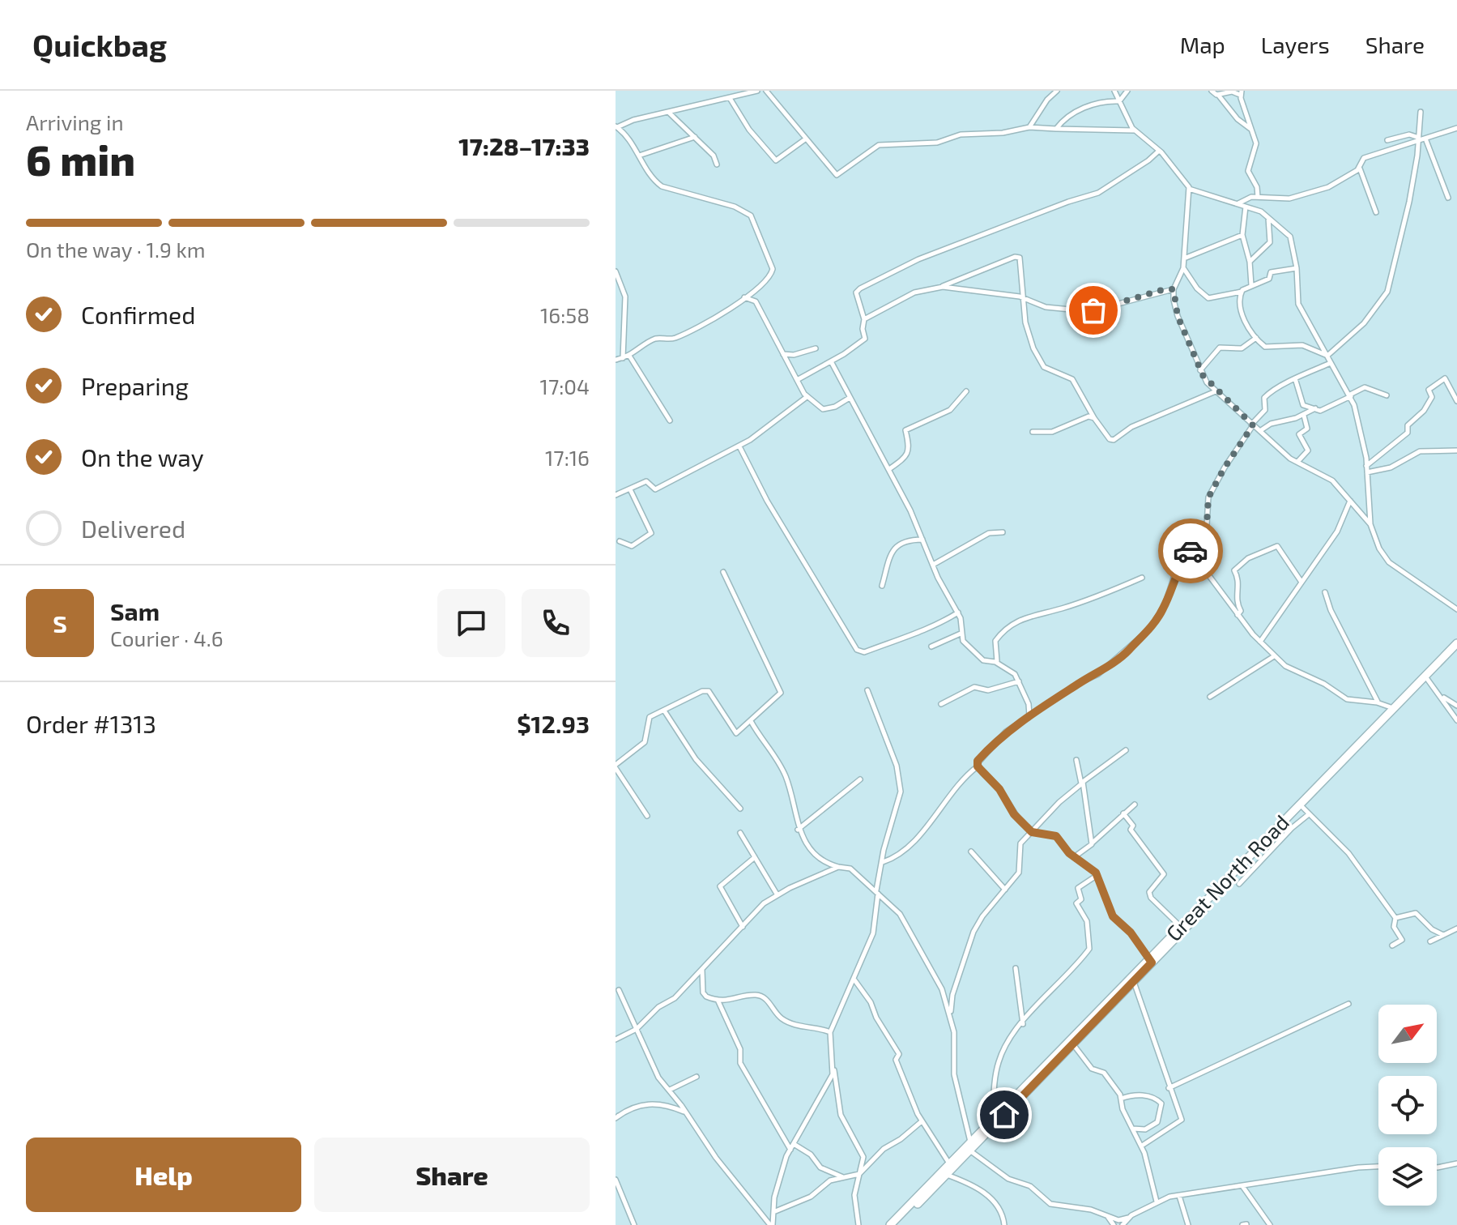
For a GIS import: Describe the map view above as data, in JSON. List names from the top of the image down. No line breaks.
{"streets":{"highway":["Great North Road"]},"north":"top right","page":{"header":"Quickbag","nav":["Map","Layers","Share"],"heading":["6 min","Arriving in","17:28–17:33"],"panel":["Sam","Courier · 4.6","Order #1313","$12.93"],"bar":"On the way · 1.9 km","list":[["Confirmed","16:58"],["Preparing","17:04"],["On the way","17:16"],"Delivered"],"round":"S","buttons":["Help","Share"]}}
